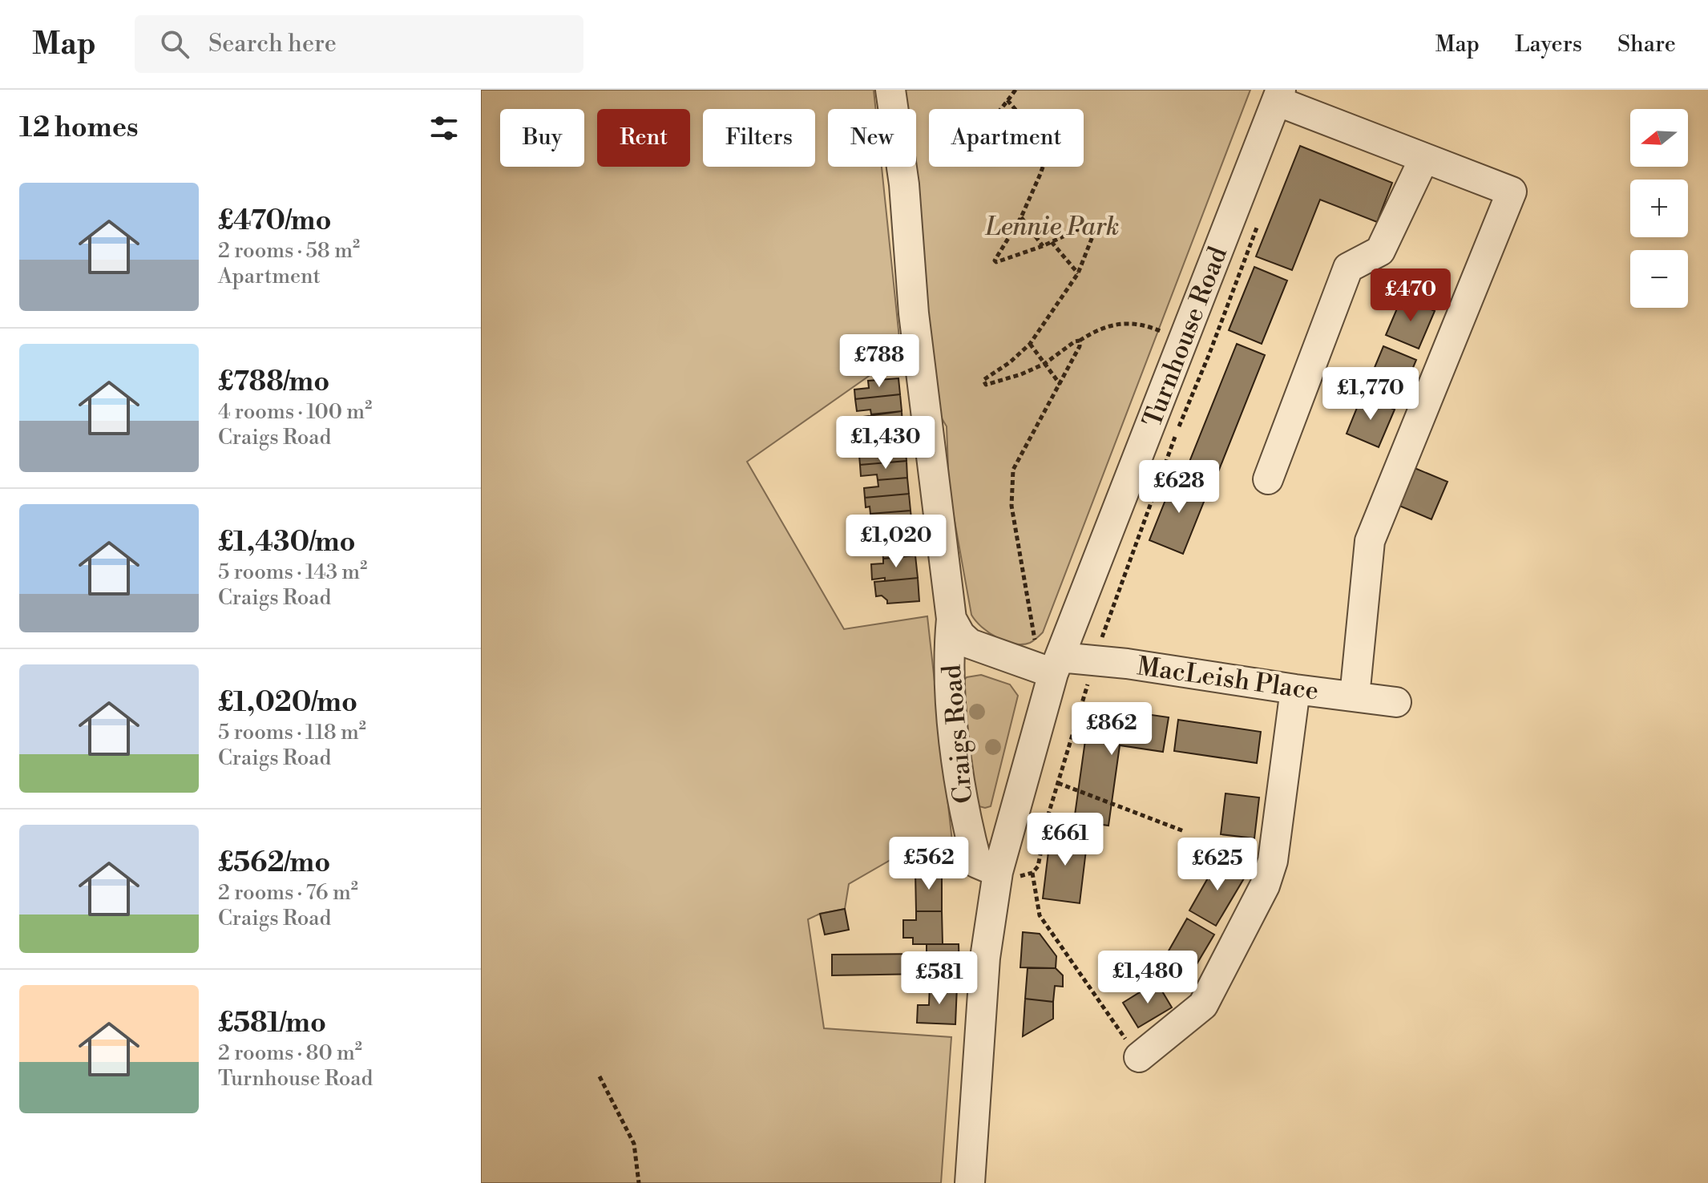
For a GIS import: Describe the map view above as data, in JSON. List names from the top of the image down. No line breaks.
{"streets":{"street":["Turnhouse Road","MacLeish Place","Craigs Road"]},"crossings":[["Turnhouse Road","MacLeish Place"],["Turnhouse Road","Craigs Road"],["MacLeish Place","Craigs Road"]],"parks":["Lennie Park"],"north":"left","page":{"header":"Map","search":"Search here","nav":["Map","Layers","Share"],"heading":"12 homes","map_buttons":["+","−"],"chip":["Buy","Rent","Filters","New","Apartment"],"list":[{"name":"£470/mo","note":"2 rooms · 58 m² · Apartment"},{"name":"£788/mo","note":"4 rooms · 100 m² · Craigs Road"},{"name":"£1,430/mo","note":"5 rooms · 143 m² · Craigs Road"},{"name":"£1,020/mo","note":"5 rooms · 118 m² · Craigs Road"},{"name":"£562/mo","note":"2 rooms · 76 m² · Craigs Road"},{"name":"£581/mo","note":"2 rooms · 80 m² · Turnhouse Road"}],"price":["£470","£788","£1,770","£1,430","£628","£1,020","£862","£661","£562","£625","£1,480","£581"]}}
